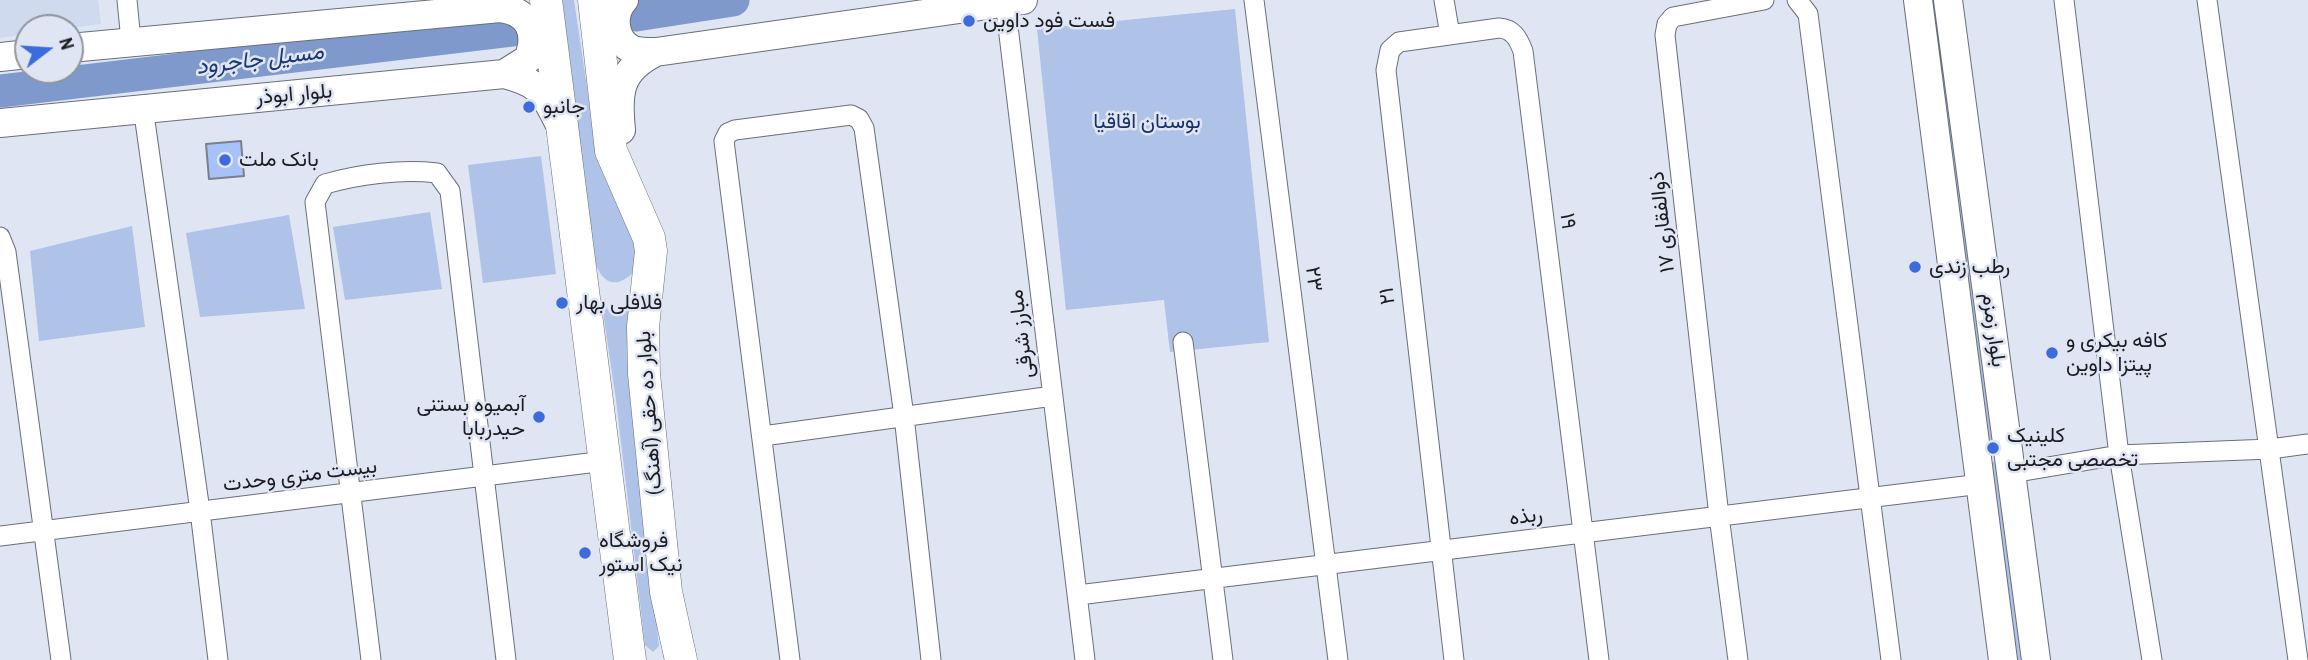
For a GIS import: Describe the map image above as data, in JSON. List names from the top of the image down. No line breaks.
{"streets":{"main road":["بلوار ابوذر","بلوار زمزم","بلوار ده حقی (آهنگ)"],"street":["۱۹","ذوالفقاری ۱۷","۲۳","۲۱","مبارز شرقی","بیست متری وحدت","ربذه"]},"crossings":[["۱۹","۲۱"],["۱۹","ربذه"],["ذوالفقاری ۱۷","ربذه"],["۲۳","ربذه"],["۲۱","ربذه"],["بلوار زمزم","ربذه"],["مبارز شرقی","ربذه"]],"water":["مسیل جاجرود"],"parks":["بوستان اقاقیا"],"places":["فست فود داوین","جانبو","بانک ملت","رطب زندی","فلافلی بهار","کافه بیکری و پیتزا داوین","آبمیوه بستنی حیدربابا","کلینیک تخصصی مجتبی","فروشگاه نیک استور"],"north":"right"}
